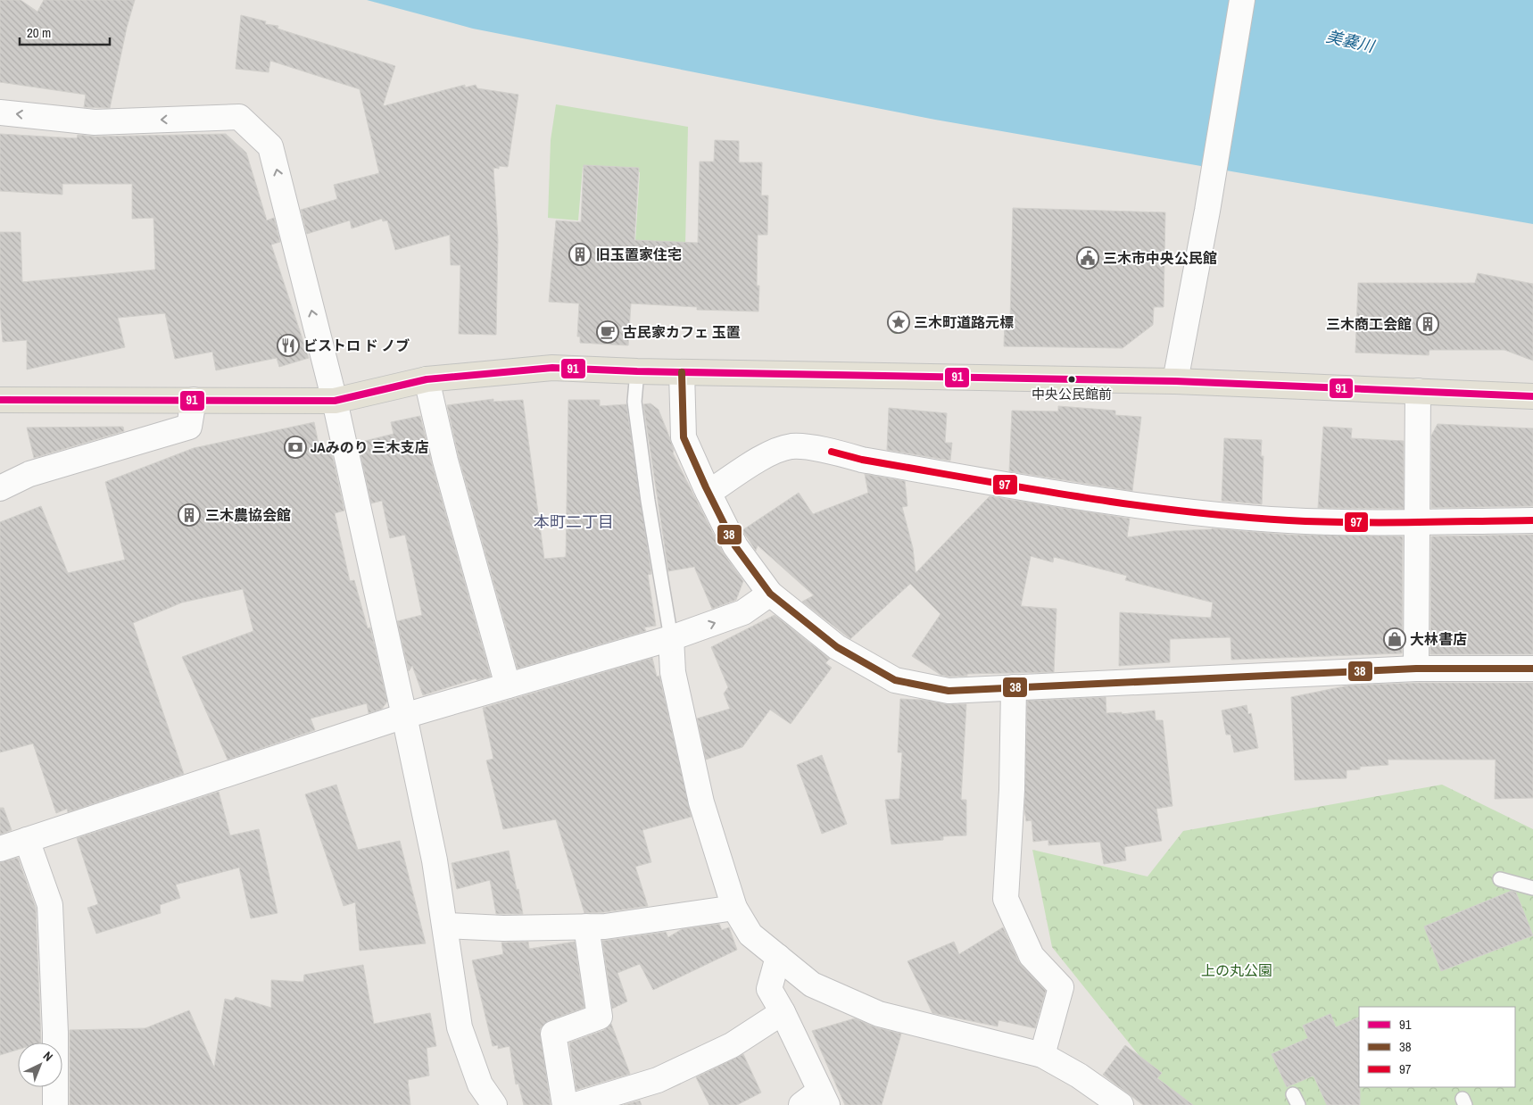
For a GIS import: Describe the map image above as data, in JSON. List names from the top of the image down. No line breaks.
{"districts":["本町二丁目"],"water":["美嚢川"],"parks":["上の丸公園"],"places":{"building":["旧玉置家住宅","三木商工会館","三木農協会館"],"public building":["三木市中央公民館"],"place":["三木町道路元標"],"cafe":["古民家カフェ 玉置"],"restaurant":["ビストロ ド ノブ"],"other":["中央公民館前"],"bank":["JAみのり 三木支店"],"shop":["大林書店"]},"lines":["transit line 91","transit line 38","transit line 97"],"legend":["91","38","97"],"scale_bar":"20 m","north":"top right"}
